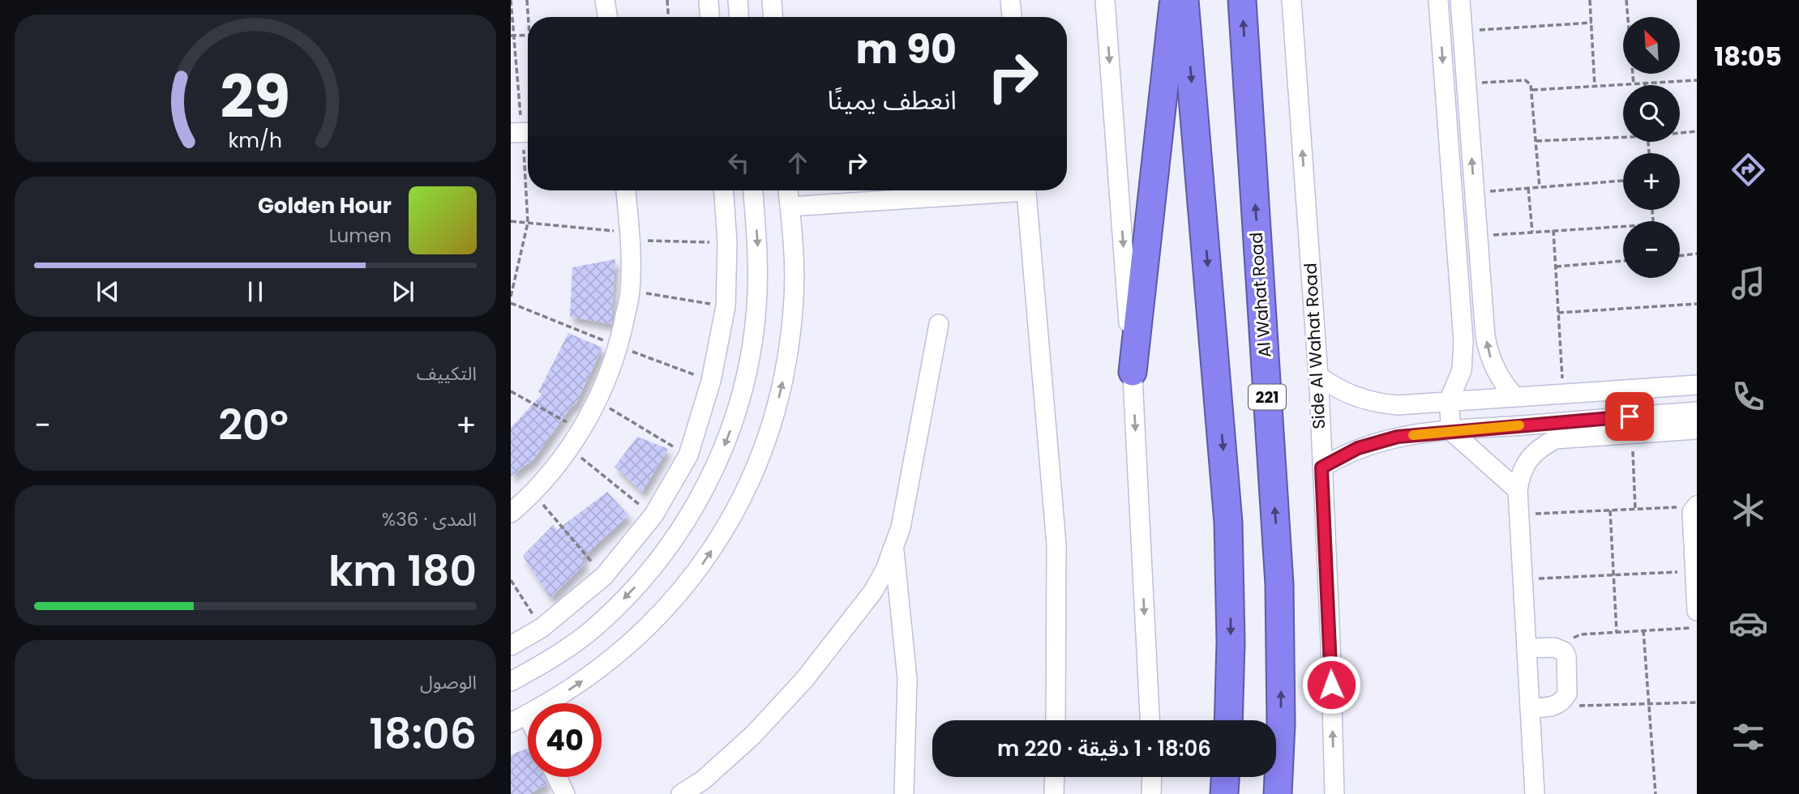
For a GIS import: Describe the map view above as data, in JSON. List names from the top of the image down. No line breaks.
{"streets":{"highway":["Al Wahat Road","221"],"street":["Side Al Wahat Road"]},"north":"top left","page":{"tabs":"18:05","map_buttons":["+","−"],"turn":["90 m","انعطف يمينًا"],"song":["Golden Hour","Lumen"],"tile":["التكييف",["المدى · 36%","180 km"],["الوصول","18:06"]],"heat":["−","20°","+"],"limit":"40","trip":"18:06 · 1 دقيقة · 220 m","gauge":["29","km/h"]}}
